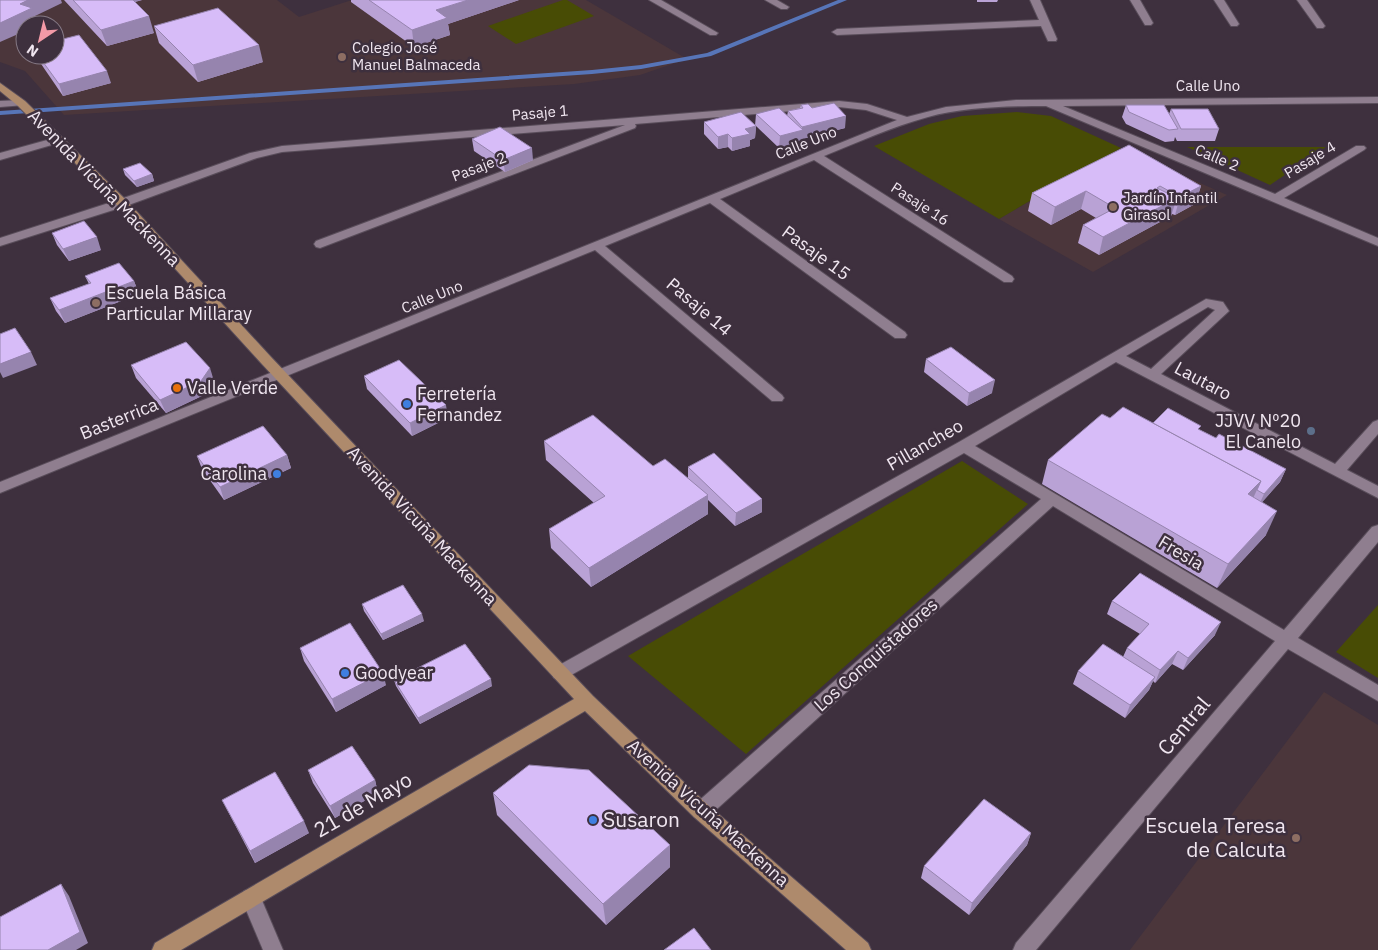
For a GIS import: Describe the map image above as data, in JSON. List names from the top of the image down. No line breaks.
{"streets":{"main road":["Avenida Vicuña Mackenna","21 de Mayo"],"street":["Calle Uno","Pasaje 1","Calle 2","Pasaje 4","Pasaje 2","Pasaje 16","Pasaje 15","Pasaje 14","Lautaro","Basterrica","Pillancheo","Fresia","Los Conquistadores","Central"]},"crossings":[["Calle Uno","Pasaje 1"],["Calle Uno","Calle 2"],["Calle Uno","Avenida Vicuña Mackenna"],["Calle Uno","Pasaje 16"],["Calle Uno","Pasaje 15"],["Calle Uno","Pasaje 14"],["Calle Uno","Basterrica"],["Pasaje 1","Pasaje 2"],["Pasaje 1","Avenida Vicuña Mackenna"],["Calle 2","Pasaje 4"],["Avenida Vicuña Mackenna","Basterrica"],["Avenida Vicuña Mackenna","Pillancheo"],["Avenida Vicuña Mackenna","Los Conquistadores"],["Avenida Vicuña Mackenna","21 de Mayo"],["Lautaro","Pillancheo"],["Pillancheo","Fresia"],["Fresia","Los Conquistadores"],["Fresia","Central"]],"places":["Colegio José Manuel Balmaceda","Jardín Infantil Girasol","Escuela Básica Particular Millaray","Valle Verde","Ferretería Fernandez","JJVV Nº20 El Canelo","Carolina","Goodyear","Susaron","Escuela Teresa de Calcuta"],"north":"bottom left"}
